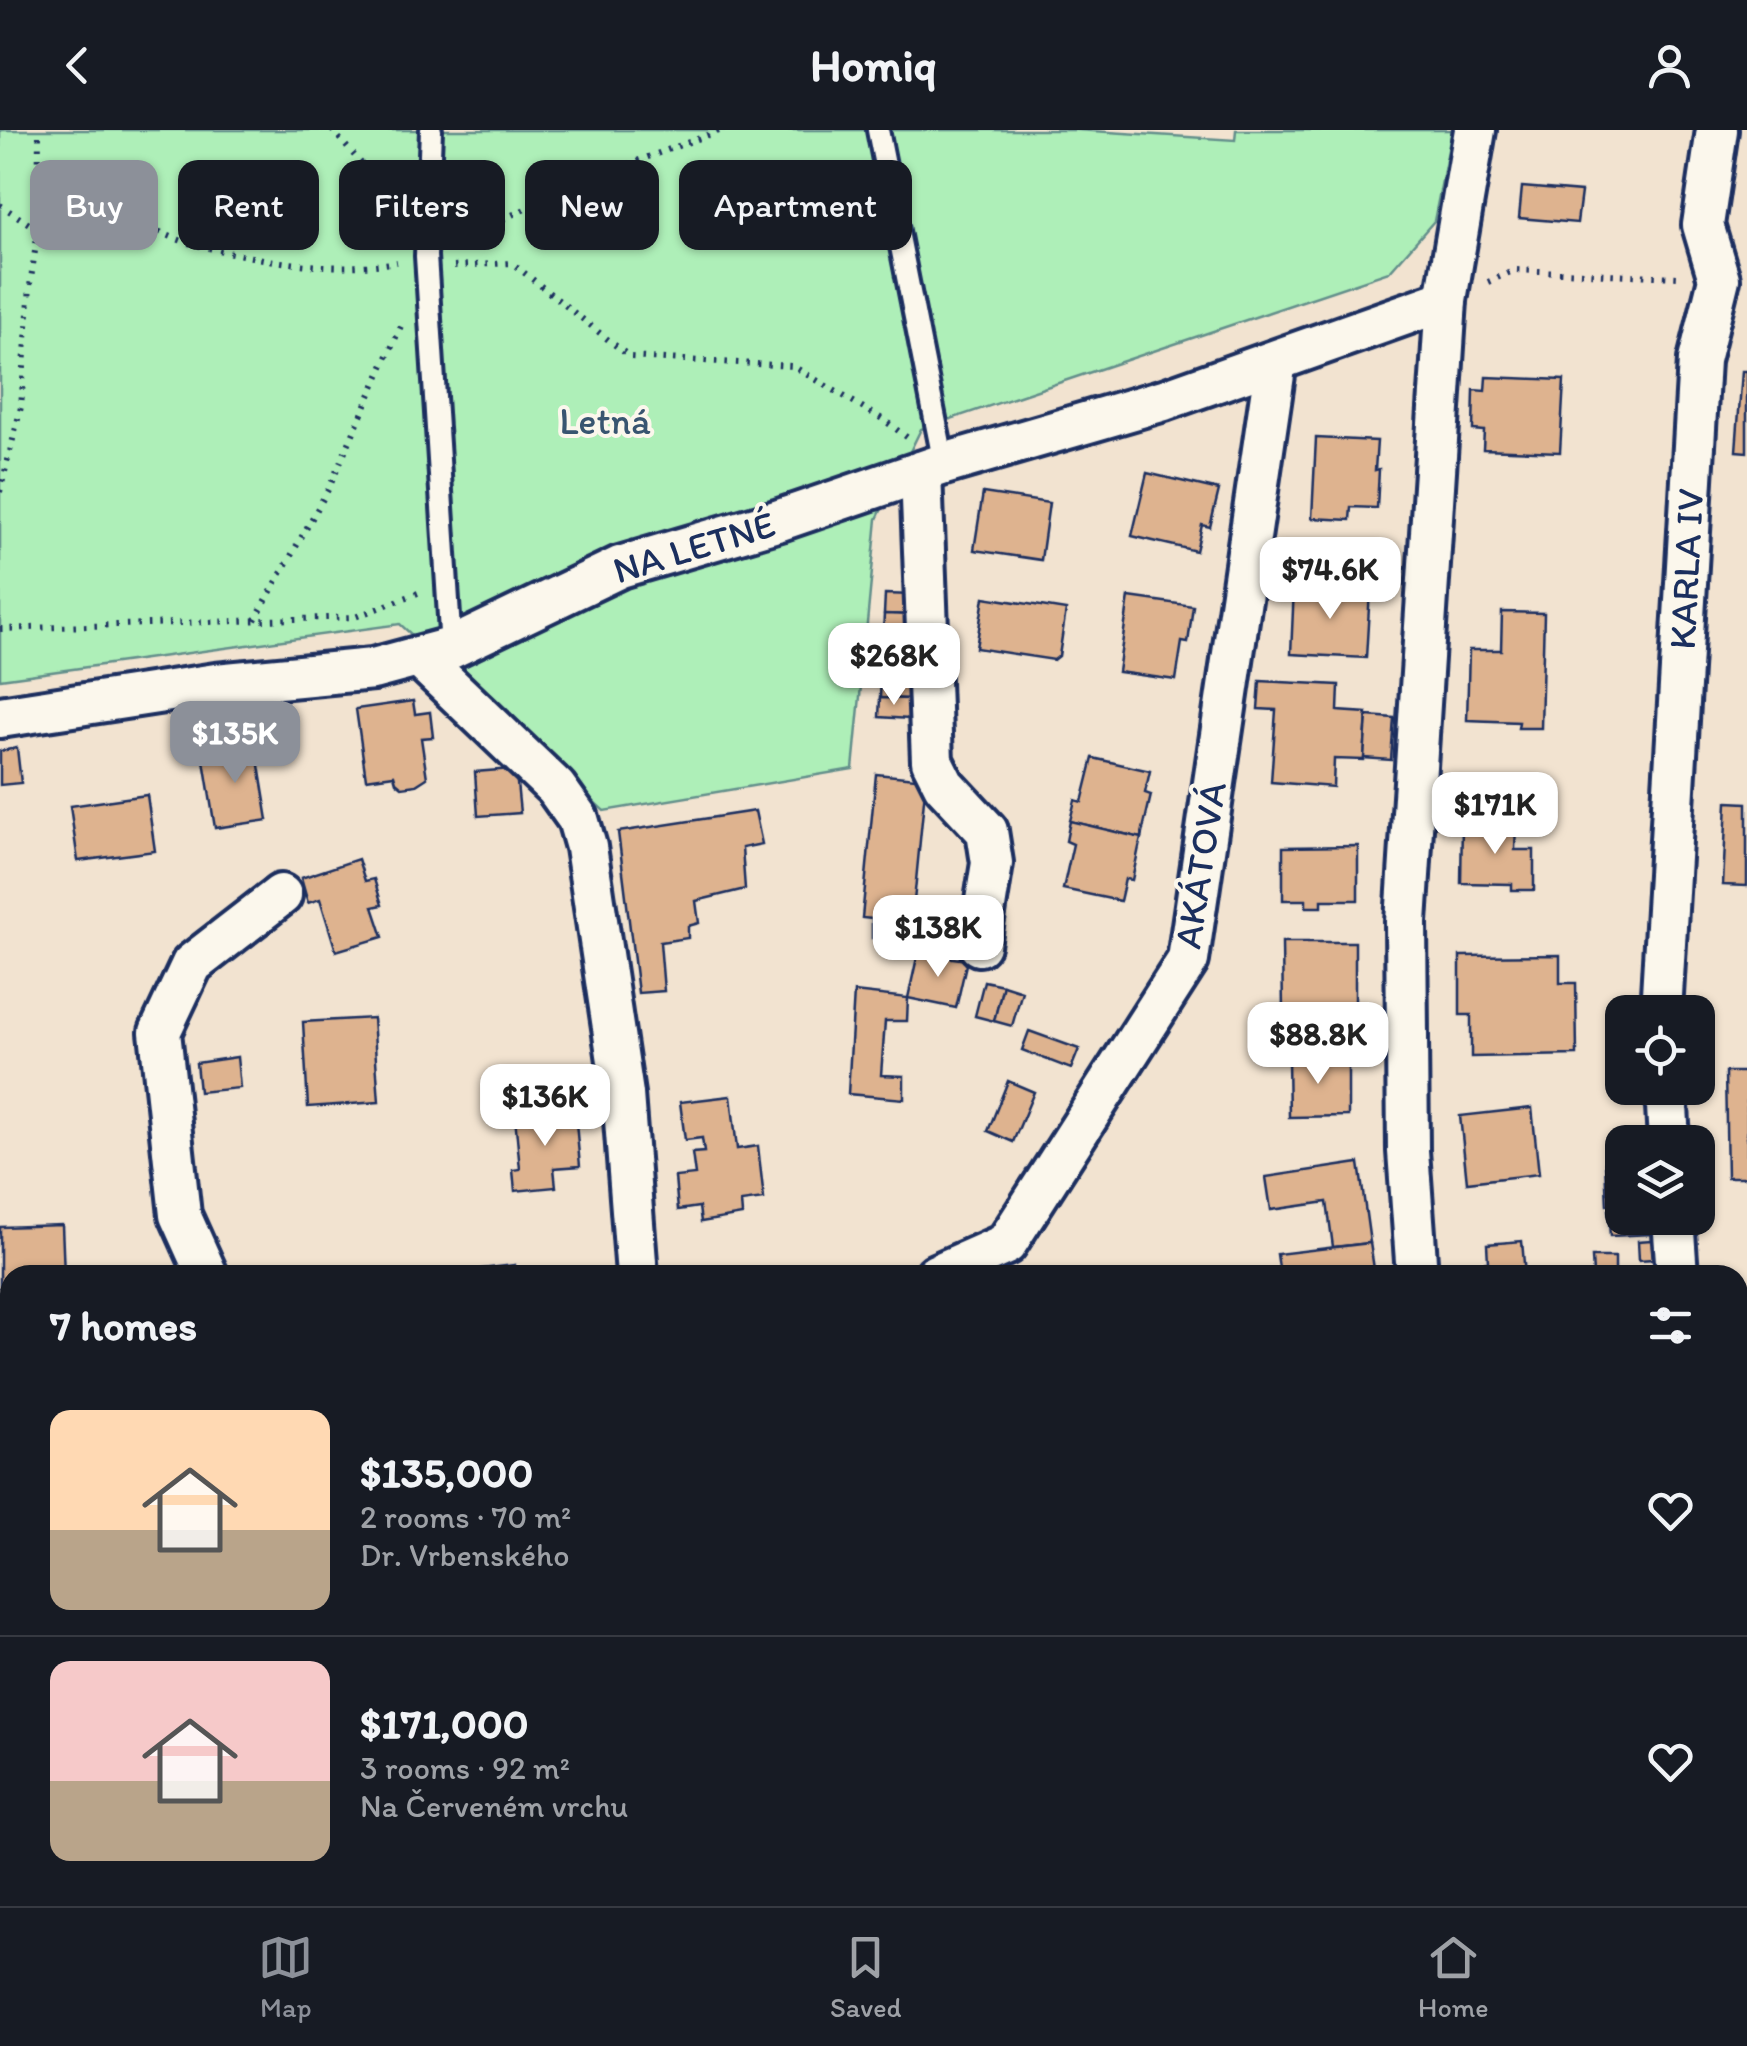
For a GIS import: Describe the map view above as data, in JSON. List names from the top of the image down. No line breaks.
{"streets":{"street":["NA LETNÉ","KARLA IV","AKÁTOVÁ"]},"crossings":[["NA LETNÉ","AKÁTOVÁ"]],"parks":["Letná"],"page":{"header":"Homiq","chip":["Buy","Rent","Filters","New","Apartment"],"price":["$74.6K","$268K","$135K","$171K","$138K","$88.8K","$136K"],"heading":"7 homes","list":[{"name":"$135,000","note":"2 rooms · 70 m² · Dr. Vrbenského"},{"name":"$171,000","note":"3 rooms · 92 m² · Na Červeném vrchu"}],"tabs":["Map","Saved","Home"]}}
